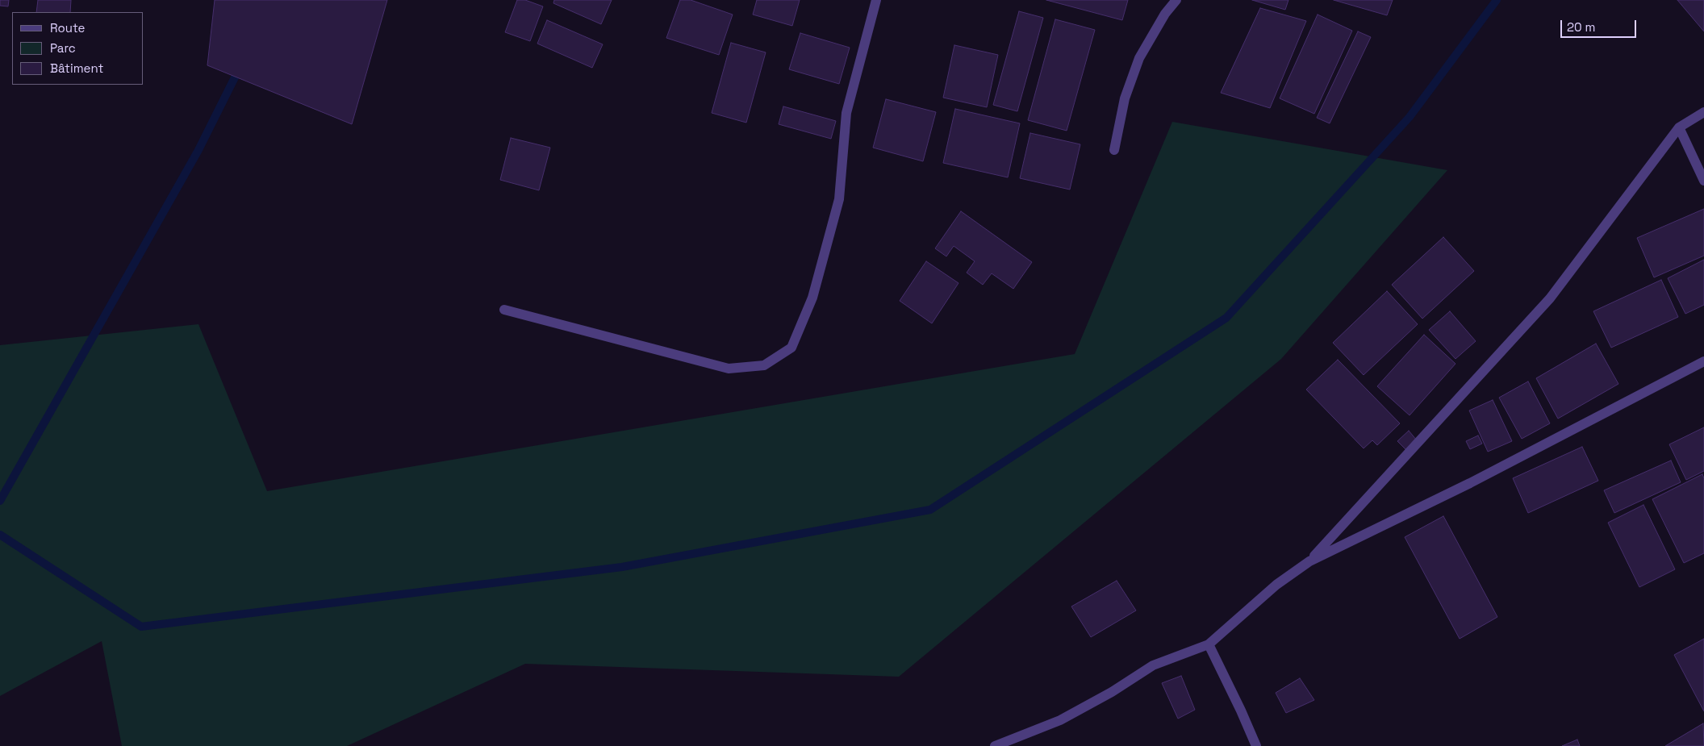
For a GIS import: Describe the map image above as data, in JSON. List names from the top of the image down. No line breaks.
{"legend":["Route","Parc","Bâtiment"],"scale_bar":"20 m"}
